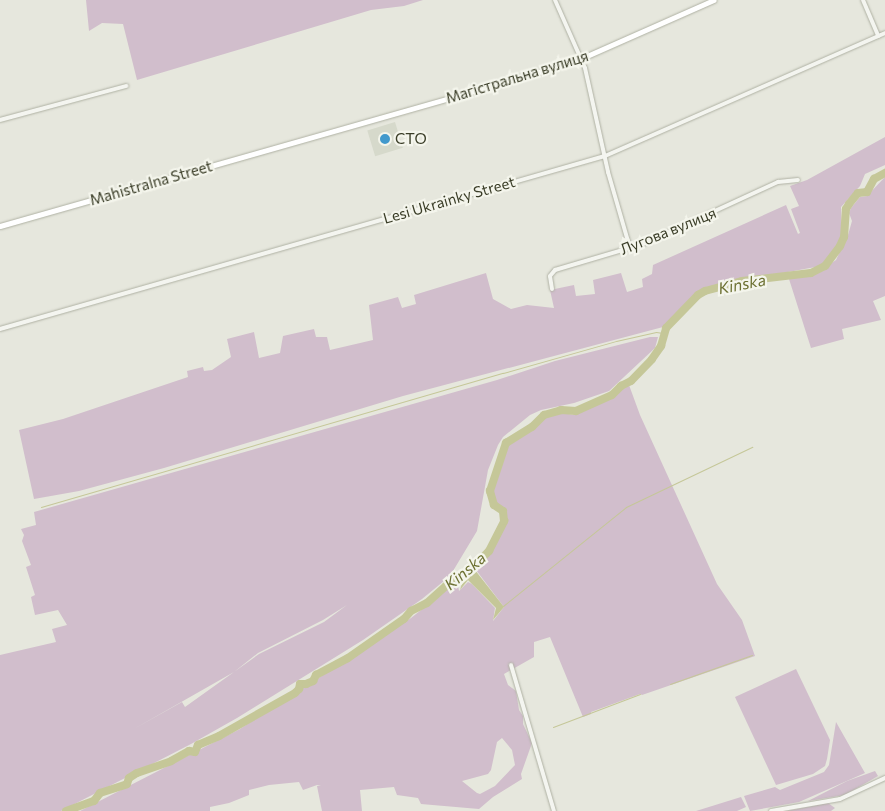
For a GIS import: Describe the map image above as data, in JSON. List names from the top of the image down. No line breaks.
{"streets":{"main road":["Магістральна вулиця","Mahistralna Street"],"street":["Lesi Ukrainky Street","Лугова вулиця"]},"crossings":[["Магістральна вулиця","Mahistralna Street"]],"water":["Kinska"],"places":["СТО"]}
